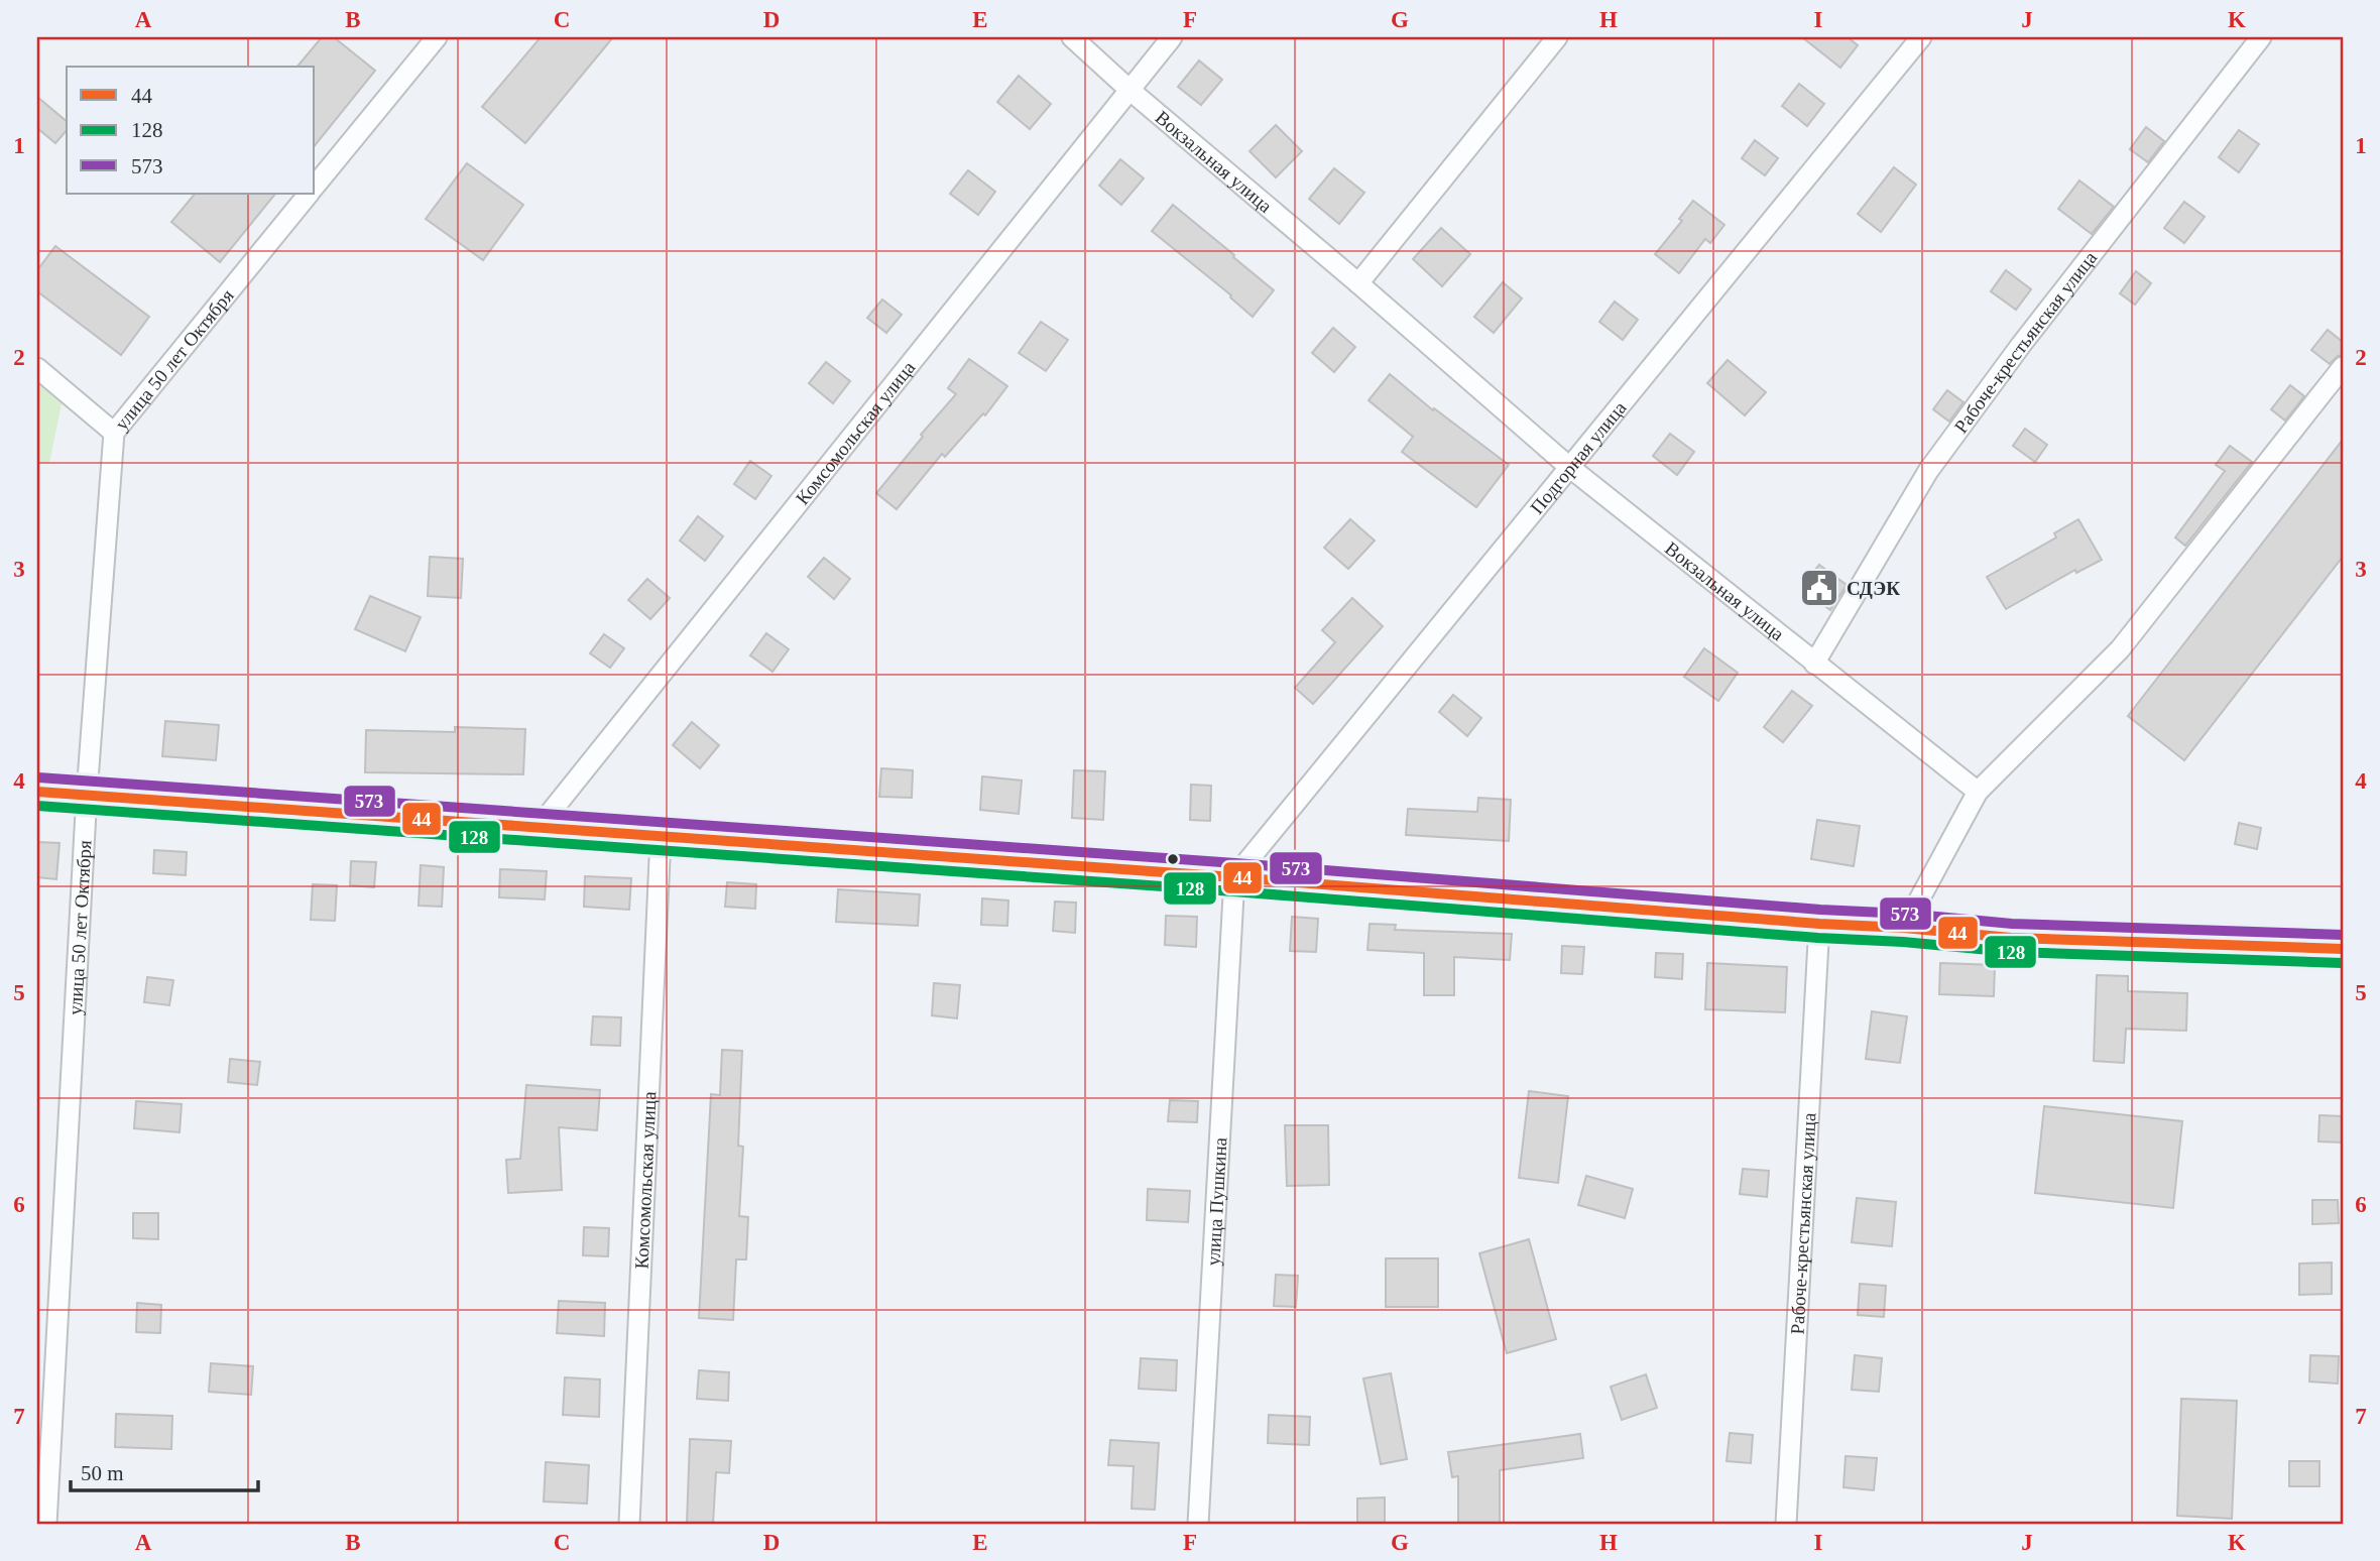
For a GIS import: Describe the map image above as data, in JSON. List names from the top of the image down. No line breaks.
{"streets":{"street":["Вокзальная улица","Рабоче-крестьянская улица","улица 50 лет Октября","Комсомольская улица","Подгорная улица","улица Пушкина"]},"crossings":[["Вокзальная улица","Рабоче-крестьянская улица"],["Вокзальная улица","Комсомольская улица"],["Вокзальная улица","Подгорная улица"],["Подгорная улица","улица Пушкина"]],"places":{"public building":["СДЭК"]},"lines":["transit line 573","transit line 44","transit line 128"],"legend":["44","128","573"],"scale_bar":"50 m","grid":{"columns":["A","B","C","D","E","F","G","H","I","J","K"],"rows":["1","2","3","4","5","6","7"]}}
